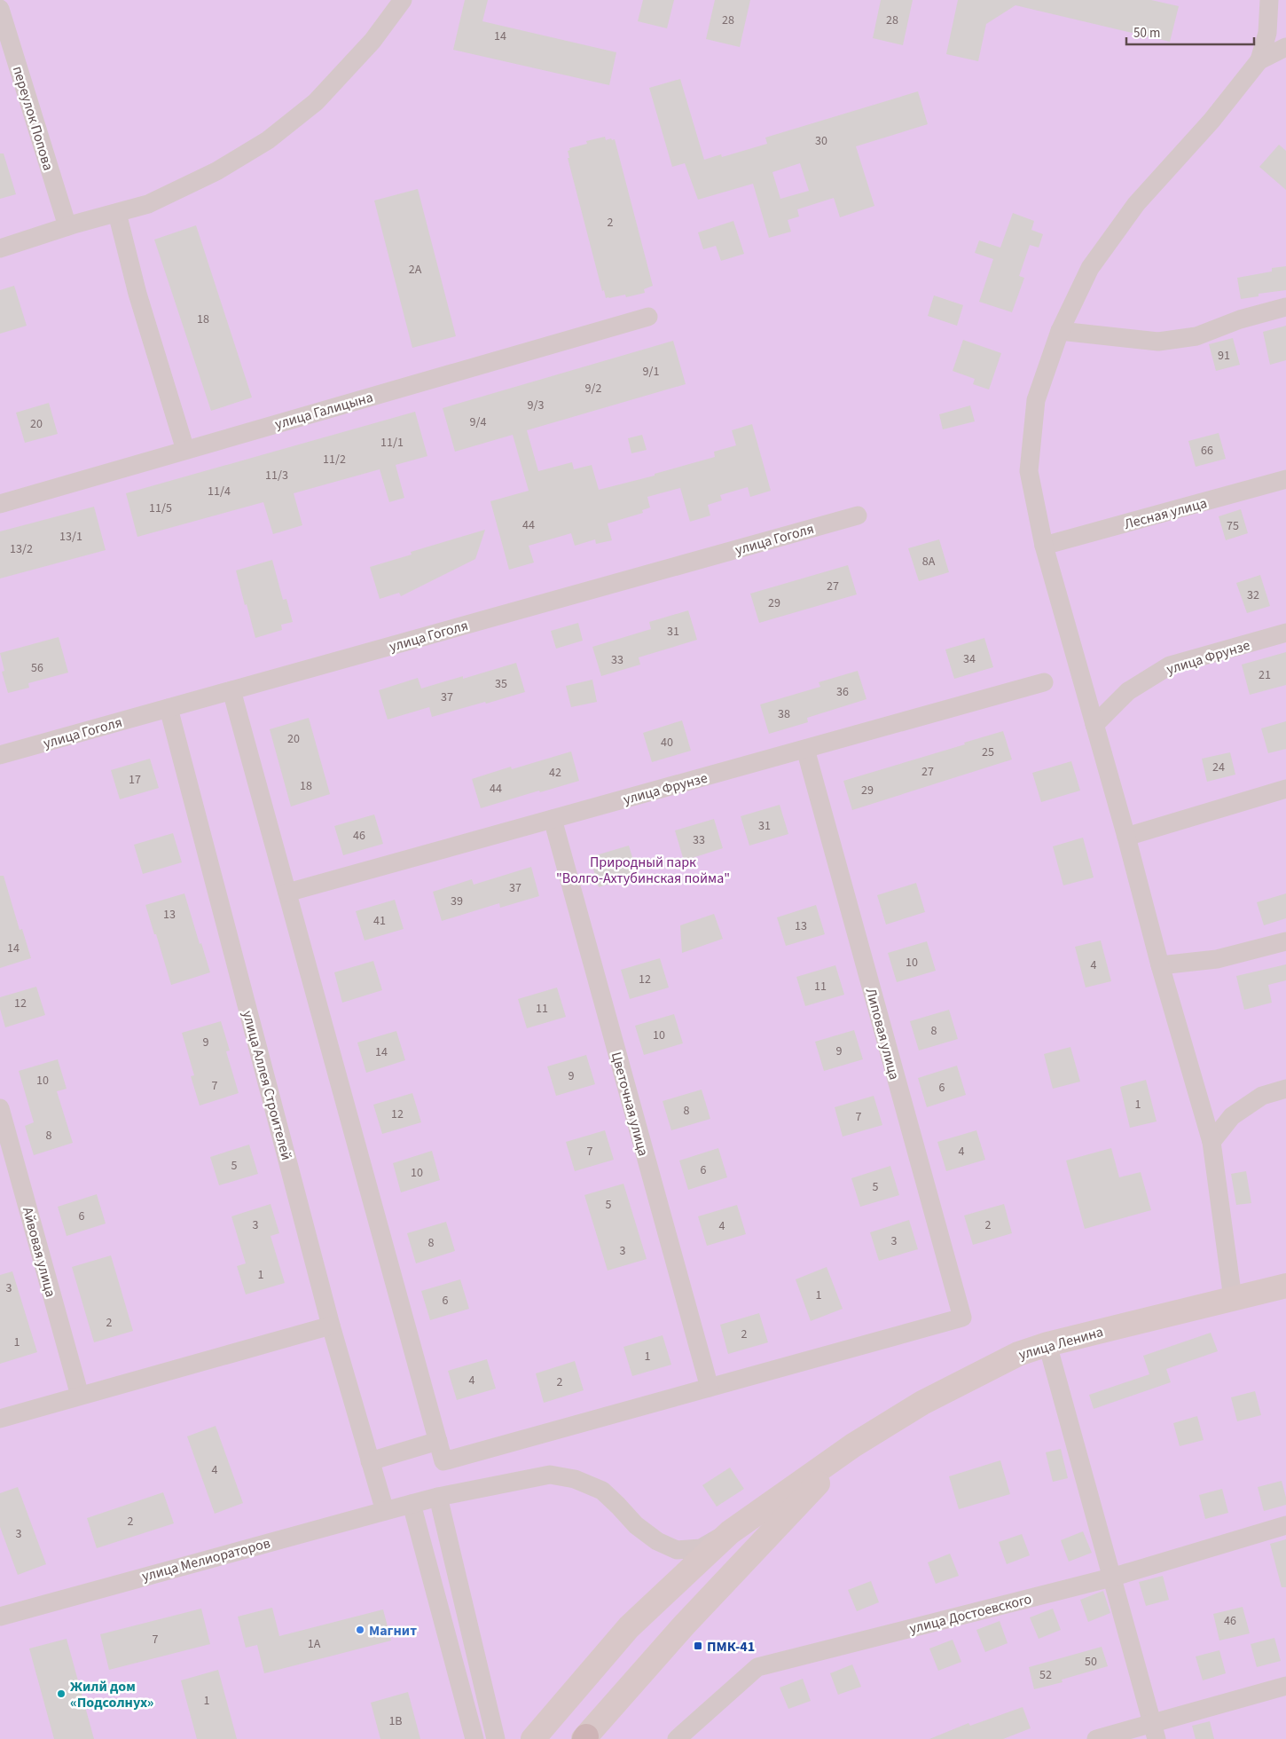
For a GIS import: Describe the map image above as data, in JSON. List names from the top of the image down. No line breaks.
{"streets":{"street":["переулок Попова","улица Галицына","Лесная улица","улица Гоголя","улица Фрунзе","Липовая улица","улица Аллея Строителей","Цветочная улица","Айвовая улица","улица Ленина","улица Мелиораторов","улица Достоевского"]},"crossings":[["улица Гоголя","улица Аллея Строителей"],["улица Фрунзе","Липовая улица"],["улица Фрунзе","Цветочная улица"],["Липовая улица","Цветочная улица"],["улица Аллея Строителей","улица Мелиораторов"]],"parks":["Природный парк \"Волго-Ахтубинская пойма\""],"places":{"other":["Магнит","Жилй дом «Подсолнух»"],"transit":["ПМК-41"]},"house_numbers":["28","28","14","30","2","2А","18","91","9/1","9/2","9/3","9/4","20","11/1","66","11/2","11/3","11/4","11/5","44","75","13/1","13/2","8А","27","32","29","31","34","33","56","21","35","36","37","38","20","40","25","24","27","42","17","18","44","29","31","46","33","37","39","13","41","13","14","10","4","12","11","12","11","8","10","9","9","14","9","10","7","6","1","8","12","7","8","7","4","5","6","10","5","5","6","3","2","4","3","8","3","1","3","1","6","2","2","1","1","4","2","4","2","3","46","7","1А","50","52","1","1В"],"scale_bar":"50 m"}
